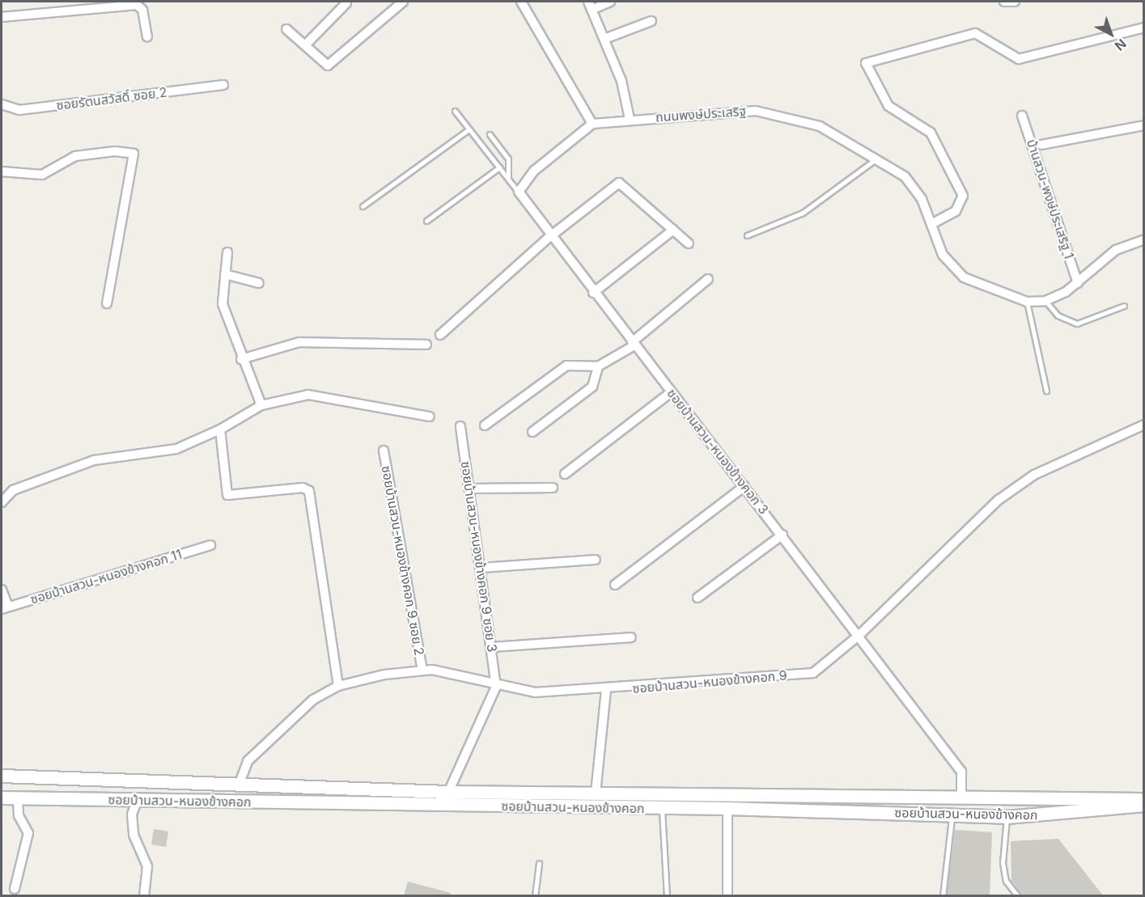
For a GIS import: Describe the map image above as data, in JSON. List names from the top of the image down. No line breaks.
{"streets":{"main road":["ซอยบ้านสวน-หนองข้างคอก"],"street":["ซอยรัตนสวัสดิ์ ซอย 2","ถนนพงษ์ประเสริฐ","บ้านสวน-พงษ์ประเสริฐ 1","ซอยบ้านสวน-หนองข้างคอก 3","ซอยบ้านสวน-หนองข้างคอก 9 ซอย 3","ซอยบ้านสวน-หนองข้างคอก 9 ซอย 2","ซอยบ้านสวน-หนองข้างคอก 11","ซอยบ้านสวน-หนองข้างคอก 9"]},"crossings":[["ถนนพงษ์ประเสริฐ","บ้านสวน-พงษ์ประเสริฐ 1"],["ซอยบ้านสวน-หนองข้างคอก 3","ซอยบ้านสวน-หนองข้างคอก 9"],["ซอยบ้านสวน-หนองข้างคอก 3","ซอยบ้านสวน-หนองข้างคอก"],["ซอยบ้านสวน-หนองข้างคอก 9 ซอย 3","ซอยบ้านสวน-หนองข้างคอก 9"],["ซอยบ้านสวน-หนองข้างคอก 9 ซอย 2","ซอยบ้านสวน-หนองข้างคอก 9"],["ซอยบ้านสวน-หนองข้างคอก 9","ซอยบ้านสวน-หนองข้างคอก"]],"north":"bottom right"}
